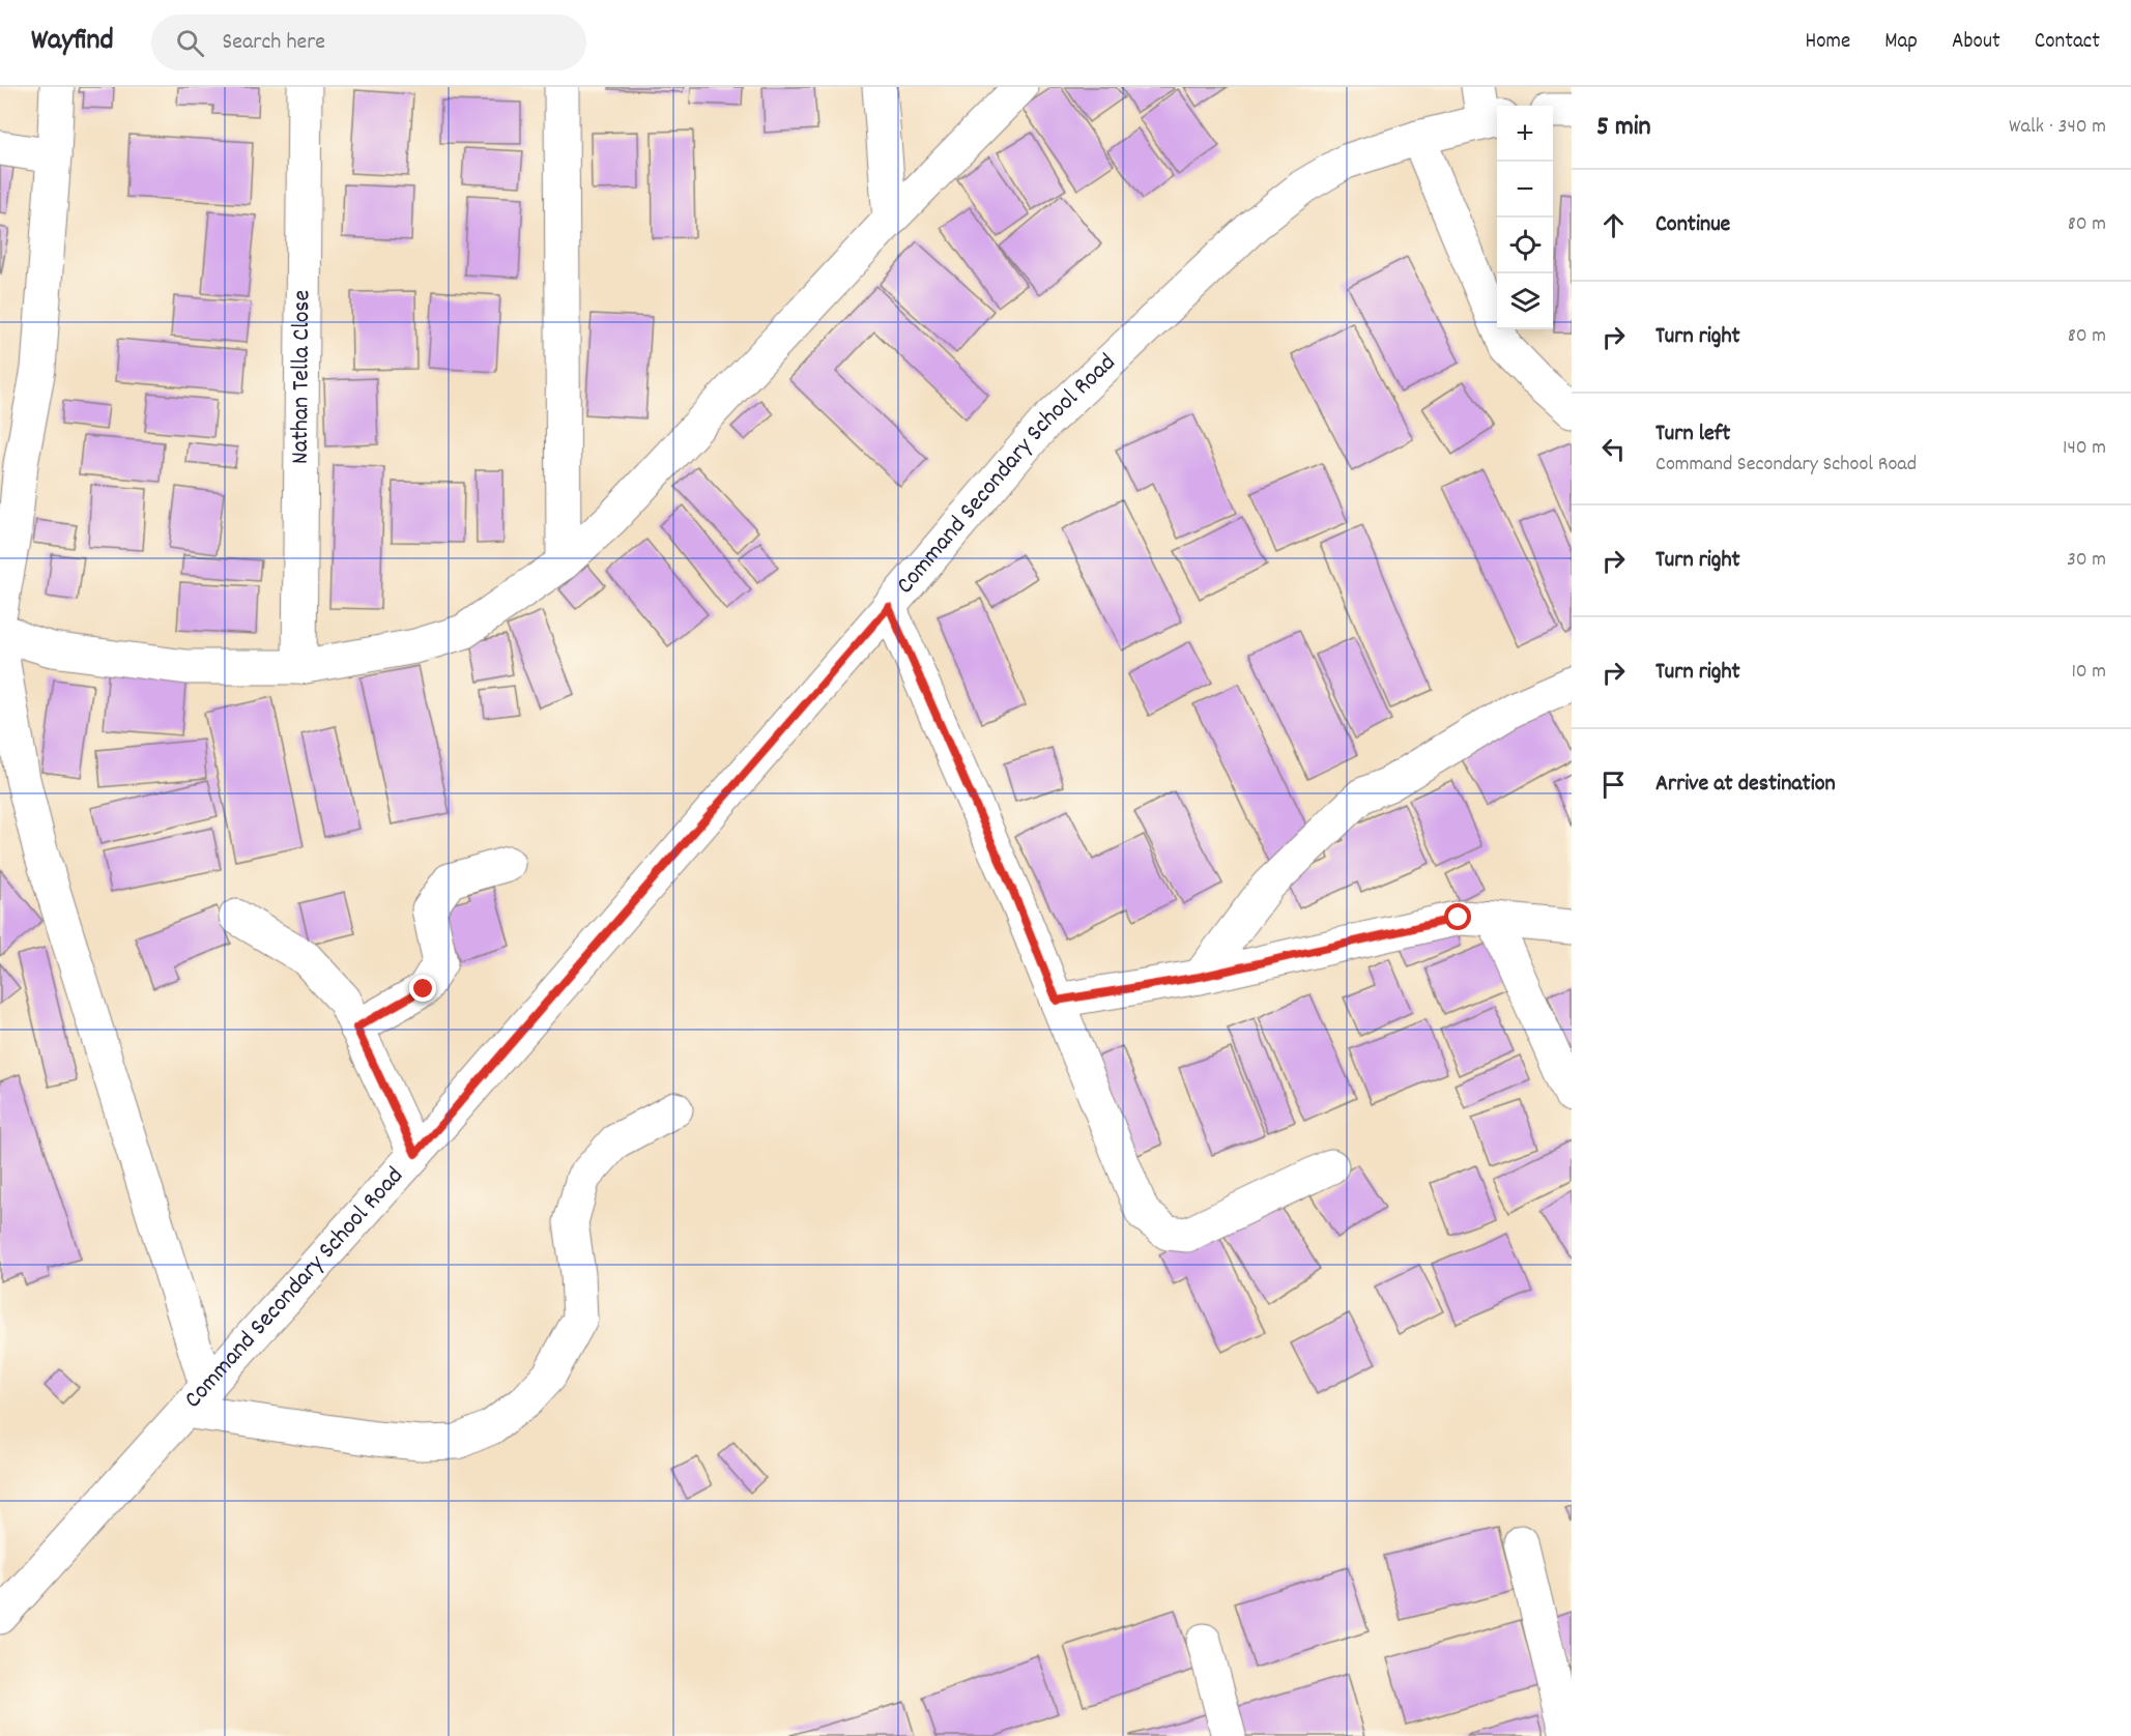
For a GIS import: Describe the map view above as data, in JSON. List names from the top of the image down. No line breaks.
{"streets":{"street":["Nathan Tella Close","Command Secondary School Road"]},"page":{"header":"Wayfind","search":"Search here","nav":["Home","Map","About","Contact"],"heading":["5 min","Walk · 340 m"],"map_buttons":["+","−"],"list":[["Continue","80 m"],["Turn right","80 m"],["Turn left","Command Secondary School Road","140 m"],["Turn right","30 m"],["Turn right","10 m"],"Arrive at destination"]}}
